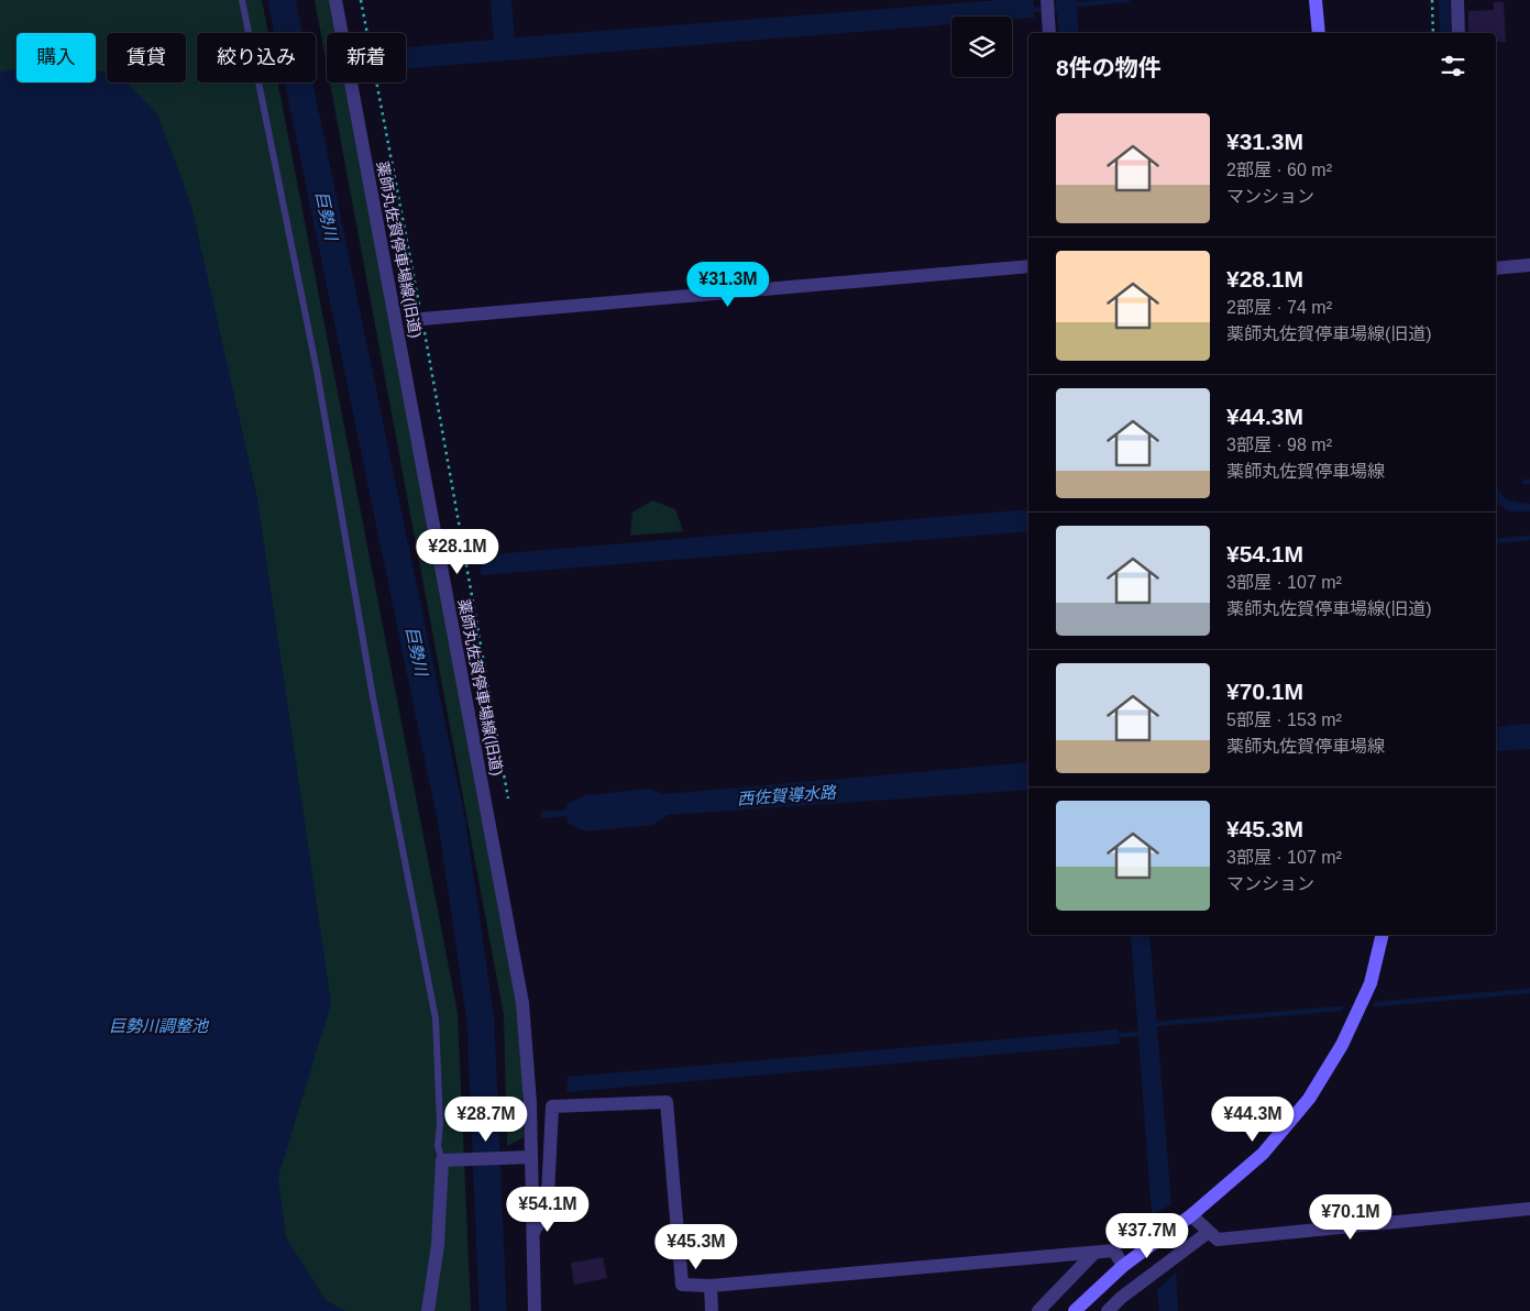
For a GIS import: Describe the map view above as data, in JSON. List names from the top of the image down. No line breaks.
{"streets":{"street":["薬師丸佐賀停車場線(旧道)"]},"water":["巨勢川","西佐賀導水路","巨勢川調整池"],"page":{"chip":["購入","賃貸","絞り込み","新着"],"heading":"8件の物件","list":[{"name":"¥31.3M","note":"2部屋 · 60 m² · マンション"},{"name":"¥28.1M","note":"2部屋 · 74 m² · 薬師丸佐賀停車場線(旧道)"},{"name":"¥44.3M","note":"3部屋 · 98 m² · 薬師丸佐賀停車場線"},{"name":"¥54.1M","note":"3部屋 · 107 m² · 薬師丸佐賀停車場線(旧道)"},{"name":"¥70.1M","note":"5部屋 · 153 m² · 薬師丸佐賀停車場線"},{"name":"¥45.3M","note":"3部屋 · 107 m² · マンション"}],"price":["¥31.3M","¥28.1M","¥28.7M","¥44.3M","¥54.1M","¥70.1M","¥37.7M","¥45.3M"]}}
